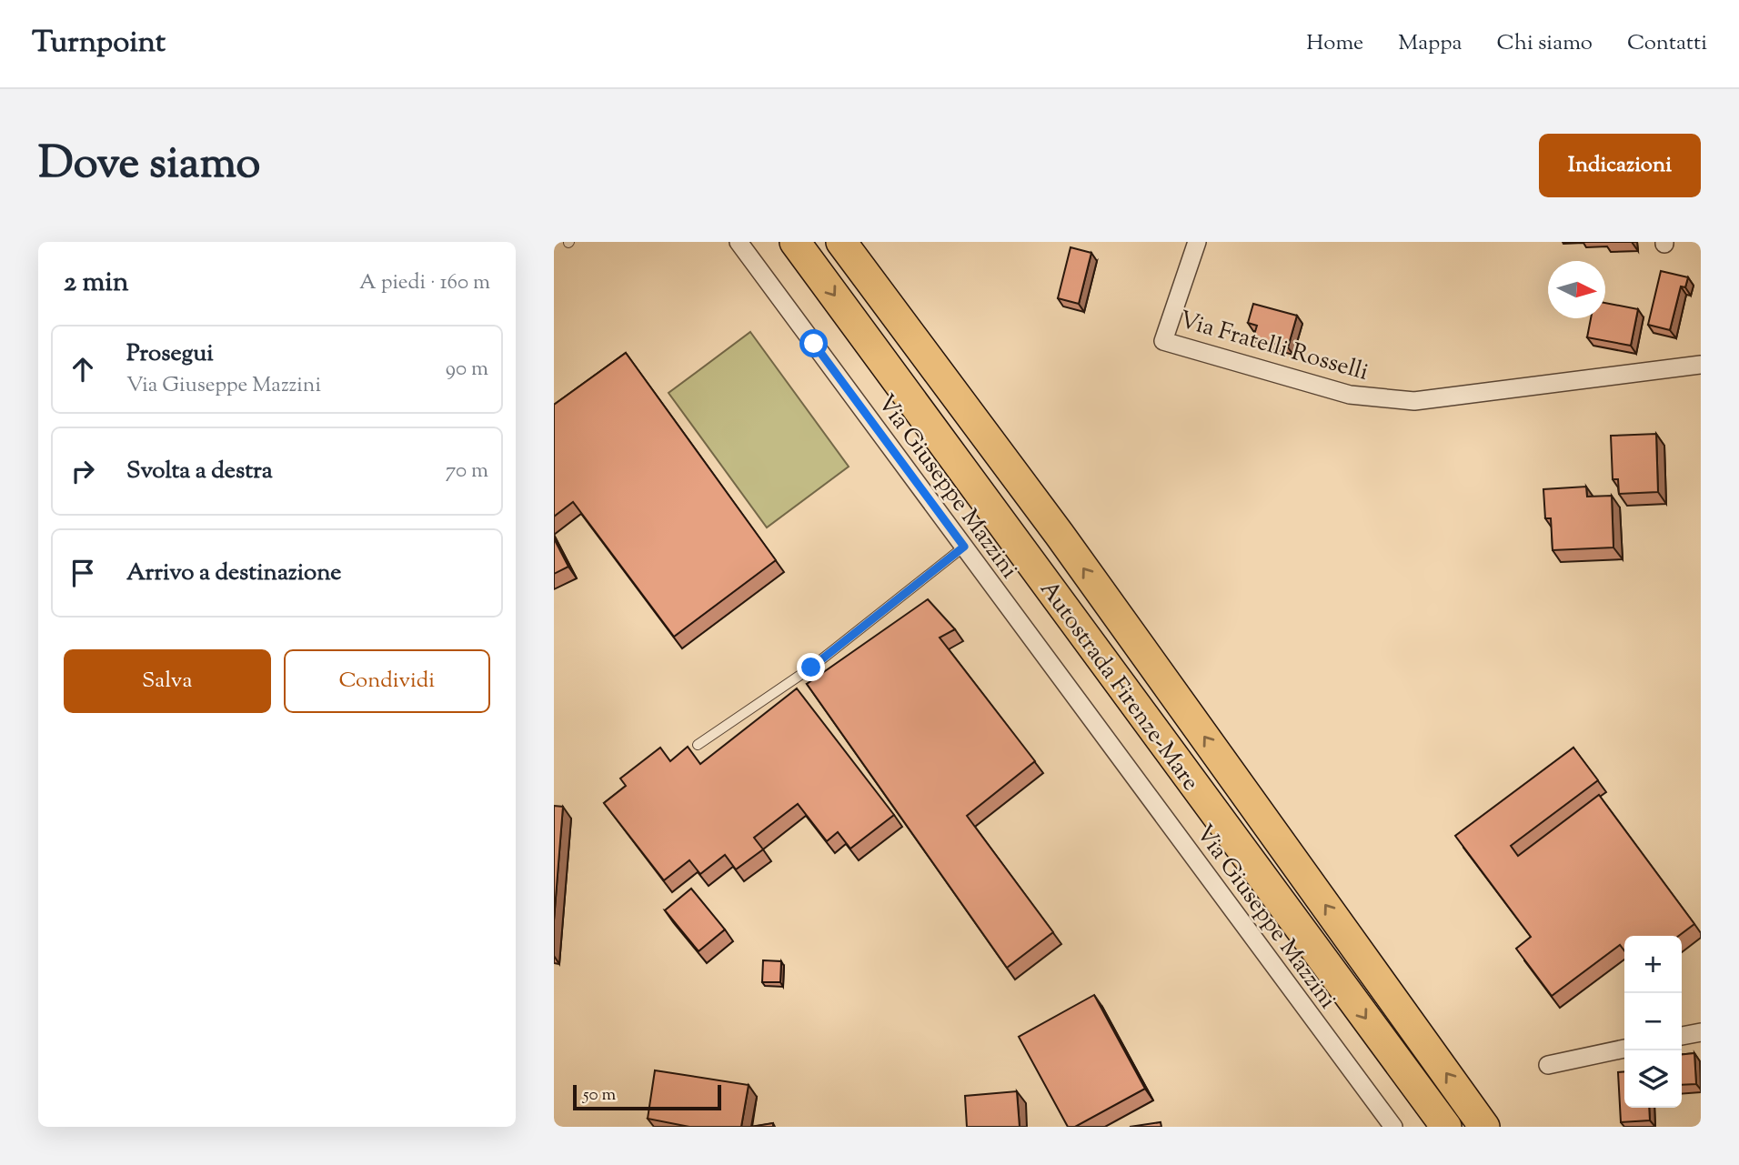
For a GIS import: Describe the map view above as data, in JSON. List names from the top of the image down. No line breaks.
{"streets":{"highway":["Autostrada Firenze-Mare"],"street":["Via Fratelli Rosselli","Via Giuseppe Mazzini"]},"scale_bar":"50 m","north":"right","page":{"header":"Turnpoint","nav":["Home","Mappa","Chi siamo","Contatti"],"title":"Dove siamo","buttons":["Indicazioni",["Salva","Condividi"]],"heading":["2 min","A piedi · 160 m"],"list":[["Prosegui","Via Giuseppe Mazzini","90 m"],["Svolta a destra","70 m"],"Arrivo a destinazione"],"map_buttons":["+","−"],"scale":"50 m"}}
